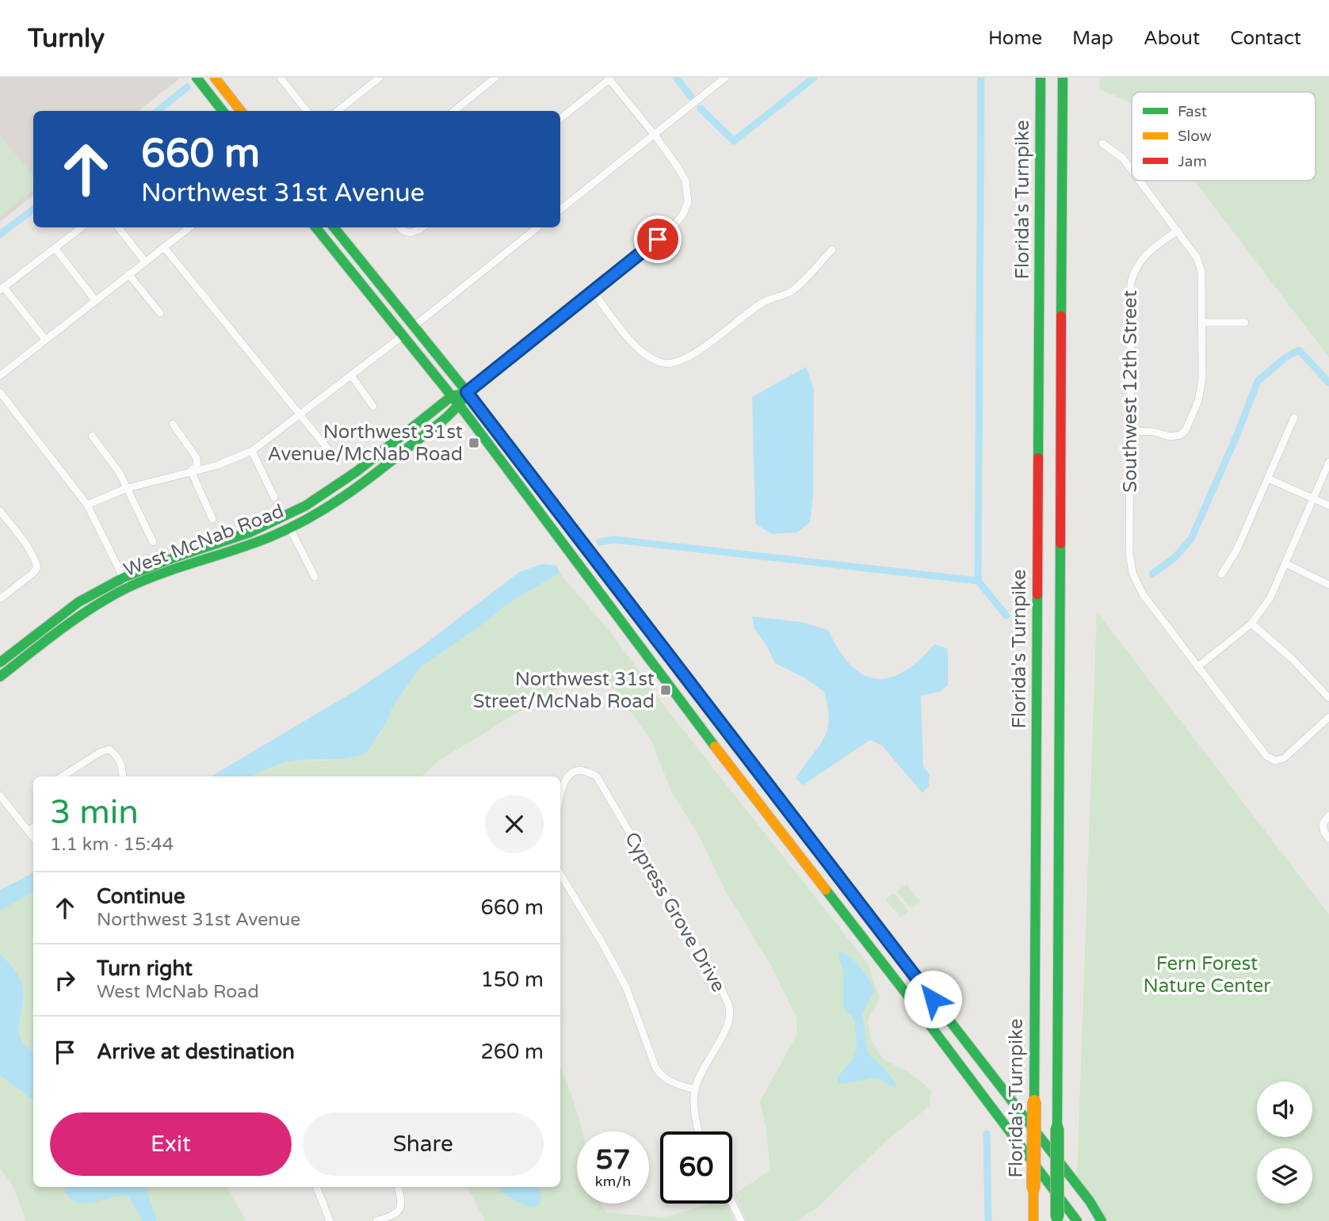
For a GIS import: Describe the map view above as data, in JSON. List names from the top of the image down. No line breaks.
{"streets":{"main road":["Florida's Turnpike","West McNab Road"],"street":["Southwest 12th Street","Cypress Grove Drive"]},"parks":["Fern Forest Nature Center"],"places":{"transit":["Northwest 31st Avenue/McNab Road","Northwest 31st Street/McNab Road"]},"legend":["Fast","Slow","Jam"],"page":{"header":"Turnly","nav":["Home","Map","About","Contact"],"turn":["660 m","Northwest 31st Avenue"],"heading":["3 min","1.1 km · 15:44"],"list":[{"name":"Continue","note":"Northwest 31st Avenue","value":"660 m"},{"name":"Turn right","note":"West McNab Road","value":"150 m"},{"name":"Arrive at destination","value":"260 m"}],"buttons":["Exit","Share"],"speed":"57 km/h","limit":"60"}}
